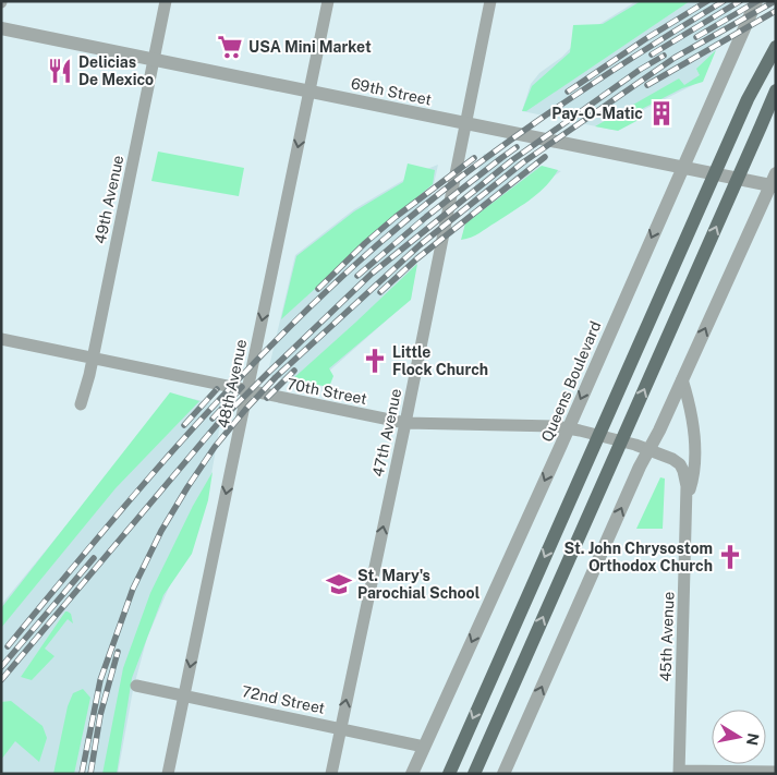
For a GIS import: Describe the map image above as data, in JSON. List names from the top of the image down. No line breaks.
{"streets":{"street":["69th Street","49th Avenue","Queens Boulevard","48th Avenue","70th Street","47th Avenue","45th Avenue","72nd Street"]},"crossings":[["69th Street","49th Avenue"],["69th Street","Queens Boulevard"],["69th Street","48th Avenue"],["69th Street","47th Avenue"],["49th Avenue","70th Street"],["Queens Boulevard","70th Street"],["Queens Boulevard","72nd Street"],["48th Avenue","70th Street"],["48th Avenue","72nd Street"],["70th Street","47th Avenue"],["70th Street","45th Avenue"],["47th Avenue","72nd Street"]],"one_way":["48th Avenue","47th Avenue"],"places":{"supermarket":["USA Mini Market"],"restaurant":["Delicias De Mexico"],"building":["Pay-O-Matic"],"church":["Little Flock Church","St. John Chrysostom Orthodox Church"],"school or university":["St. Mary's Parochial School"]},"north":"right"}
